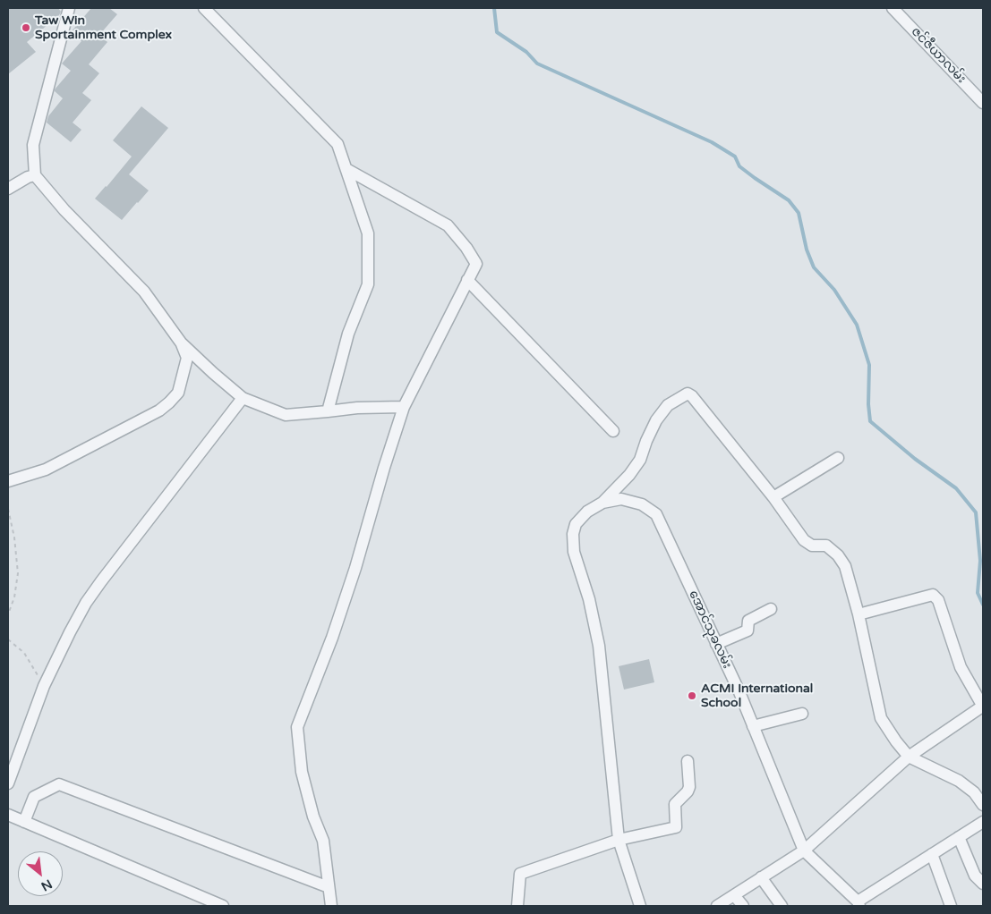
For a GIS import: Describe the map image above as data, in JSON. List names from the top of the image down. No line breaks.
{"streets":{"street":["ဇင်ဇီယာလမ်း","အောင်သုခလမ်း"]},"places":["Taw Win Sportainment Complex","ACMI International School"],"north":"bottom right"}
